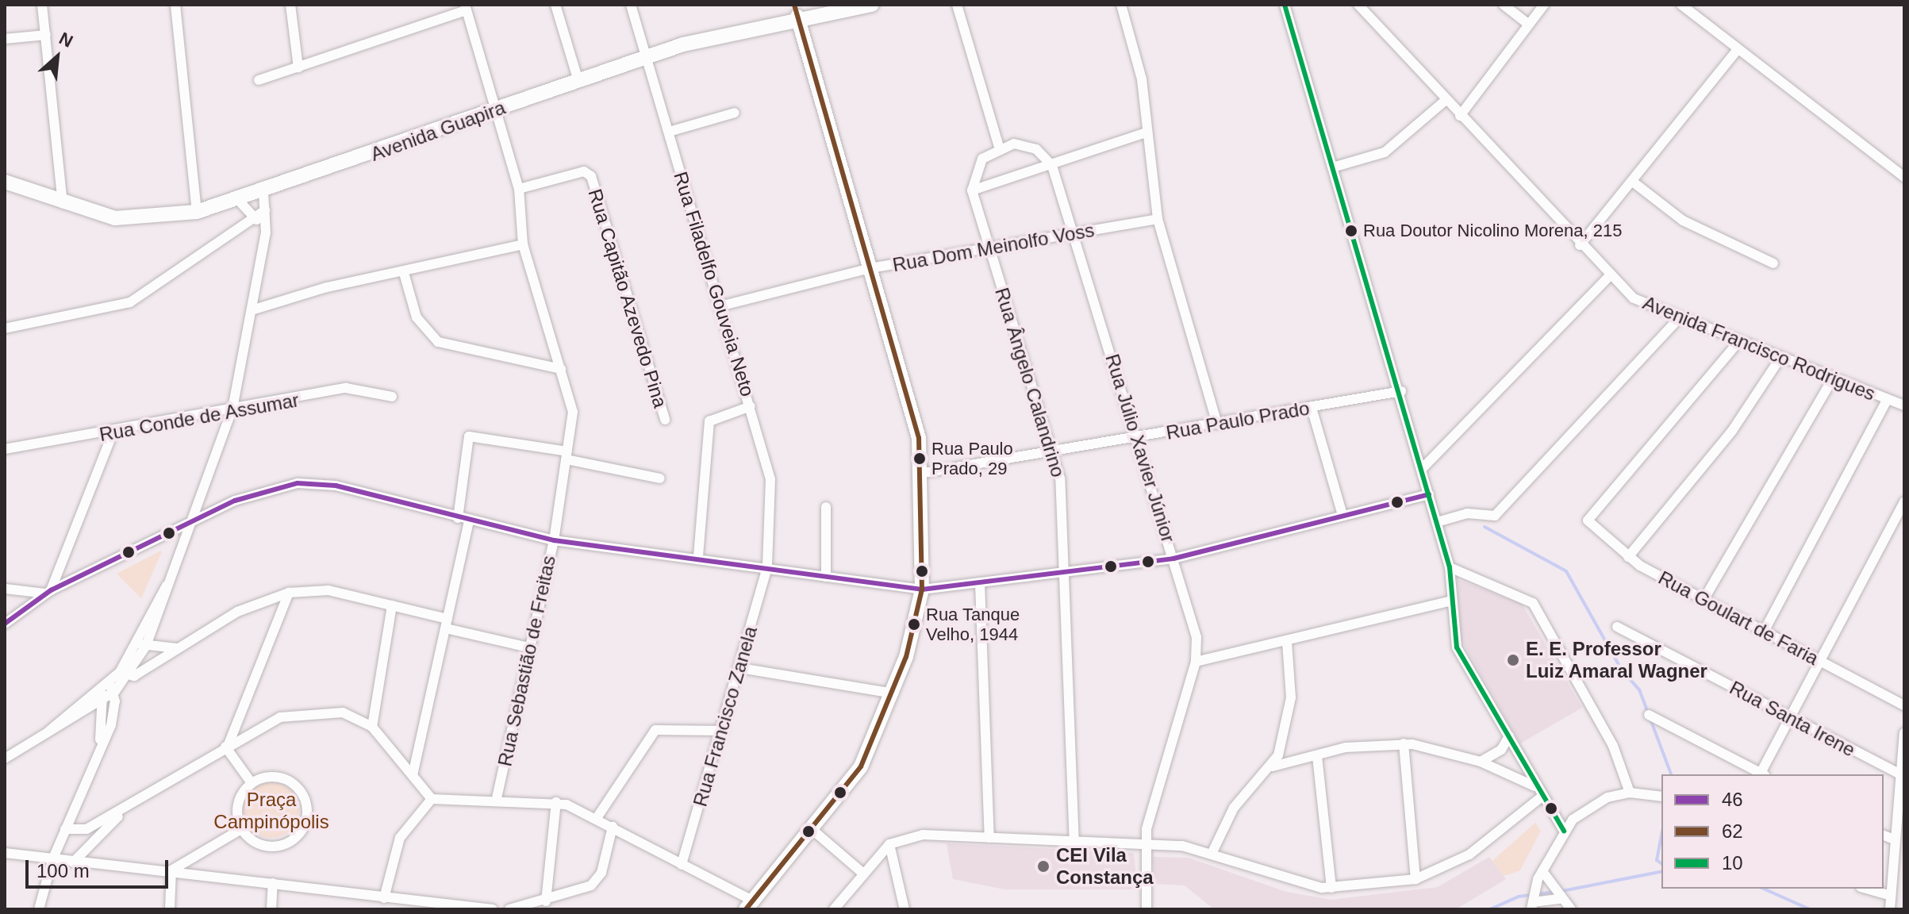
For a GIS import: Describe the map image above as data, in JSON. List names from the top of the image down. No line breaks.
{"streets":{"street":["Avenida Guapira","Rua Dom Meinolfo Voss","Rua Filadelfo Gouveia Neto","Rua Capitão Azevedo Pina","Avenida Francisco Rodrigues","Rua Ângelo Calandrino","Rua Conde de Assumar","Rua Paulo Prado","Rua Júlio Xavier Júnior","Rua Goulart de Faria","Rua Sebastião de Freitas","Rua Francisco Zanela","Rua Santa Irene"]},"crossings":[["Avenida Guapira","Rua Filadelfo Gouveia Neto"],["Avenida Guapira","Rua Sebastião de Freitas"],["Rua Dom Meinolfo Voss","Rua Filadelfo Gouveia Neto"],["Rua Dom Meinolfo Voss","Rua Ângelo Calandrino"],["Rua Dom Meinolfo Voss","Rua Júlio Xavier Júnior"],["Rua Filadelfo Gouveia Neto","Rua Francisco Zanela"],["Rua Capitão Azevedo Pina","Rua Sebastião de Freitas"],["Avenida Francisco Rodrigues","Rua Goulart de Faria"],["Rua Ângelo Calandrino","Rua Paulo Prado"],["Rua Paulo Prado","Rua Júlio Xavier Júnior"]],"parks":["Praça Campinópolis"],"places":["Rua Doutor Nicolino Morena, 215","Rua Paulo Prado, 29","Rua Tanque Velho, 1944","E. E. Professor Luiz Amaral Wagner","CEI Vila Constança"],"lines":["transit line 62","transit line 10","transit line 46"],"legend":["46","62","10"],"scale_bar":"100 m","north":"top right"}
